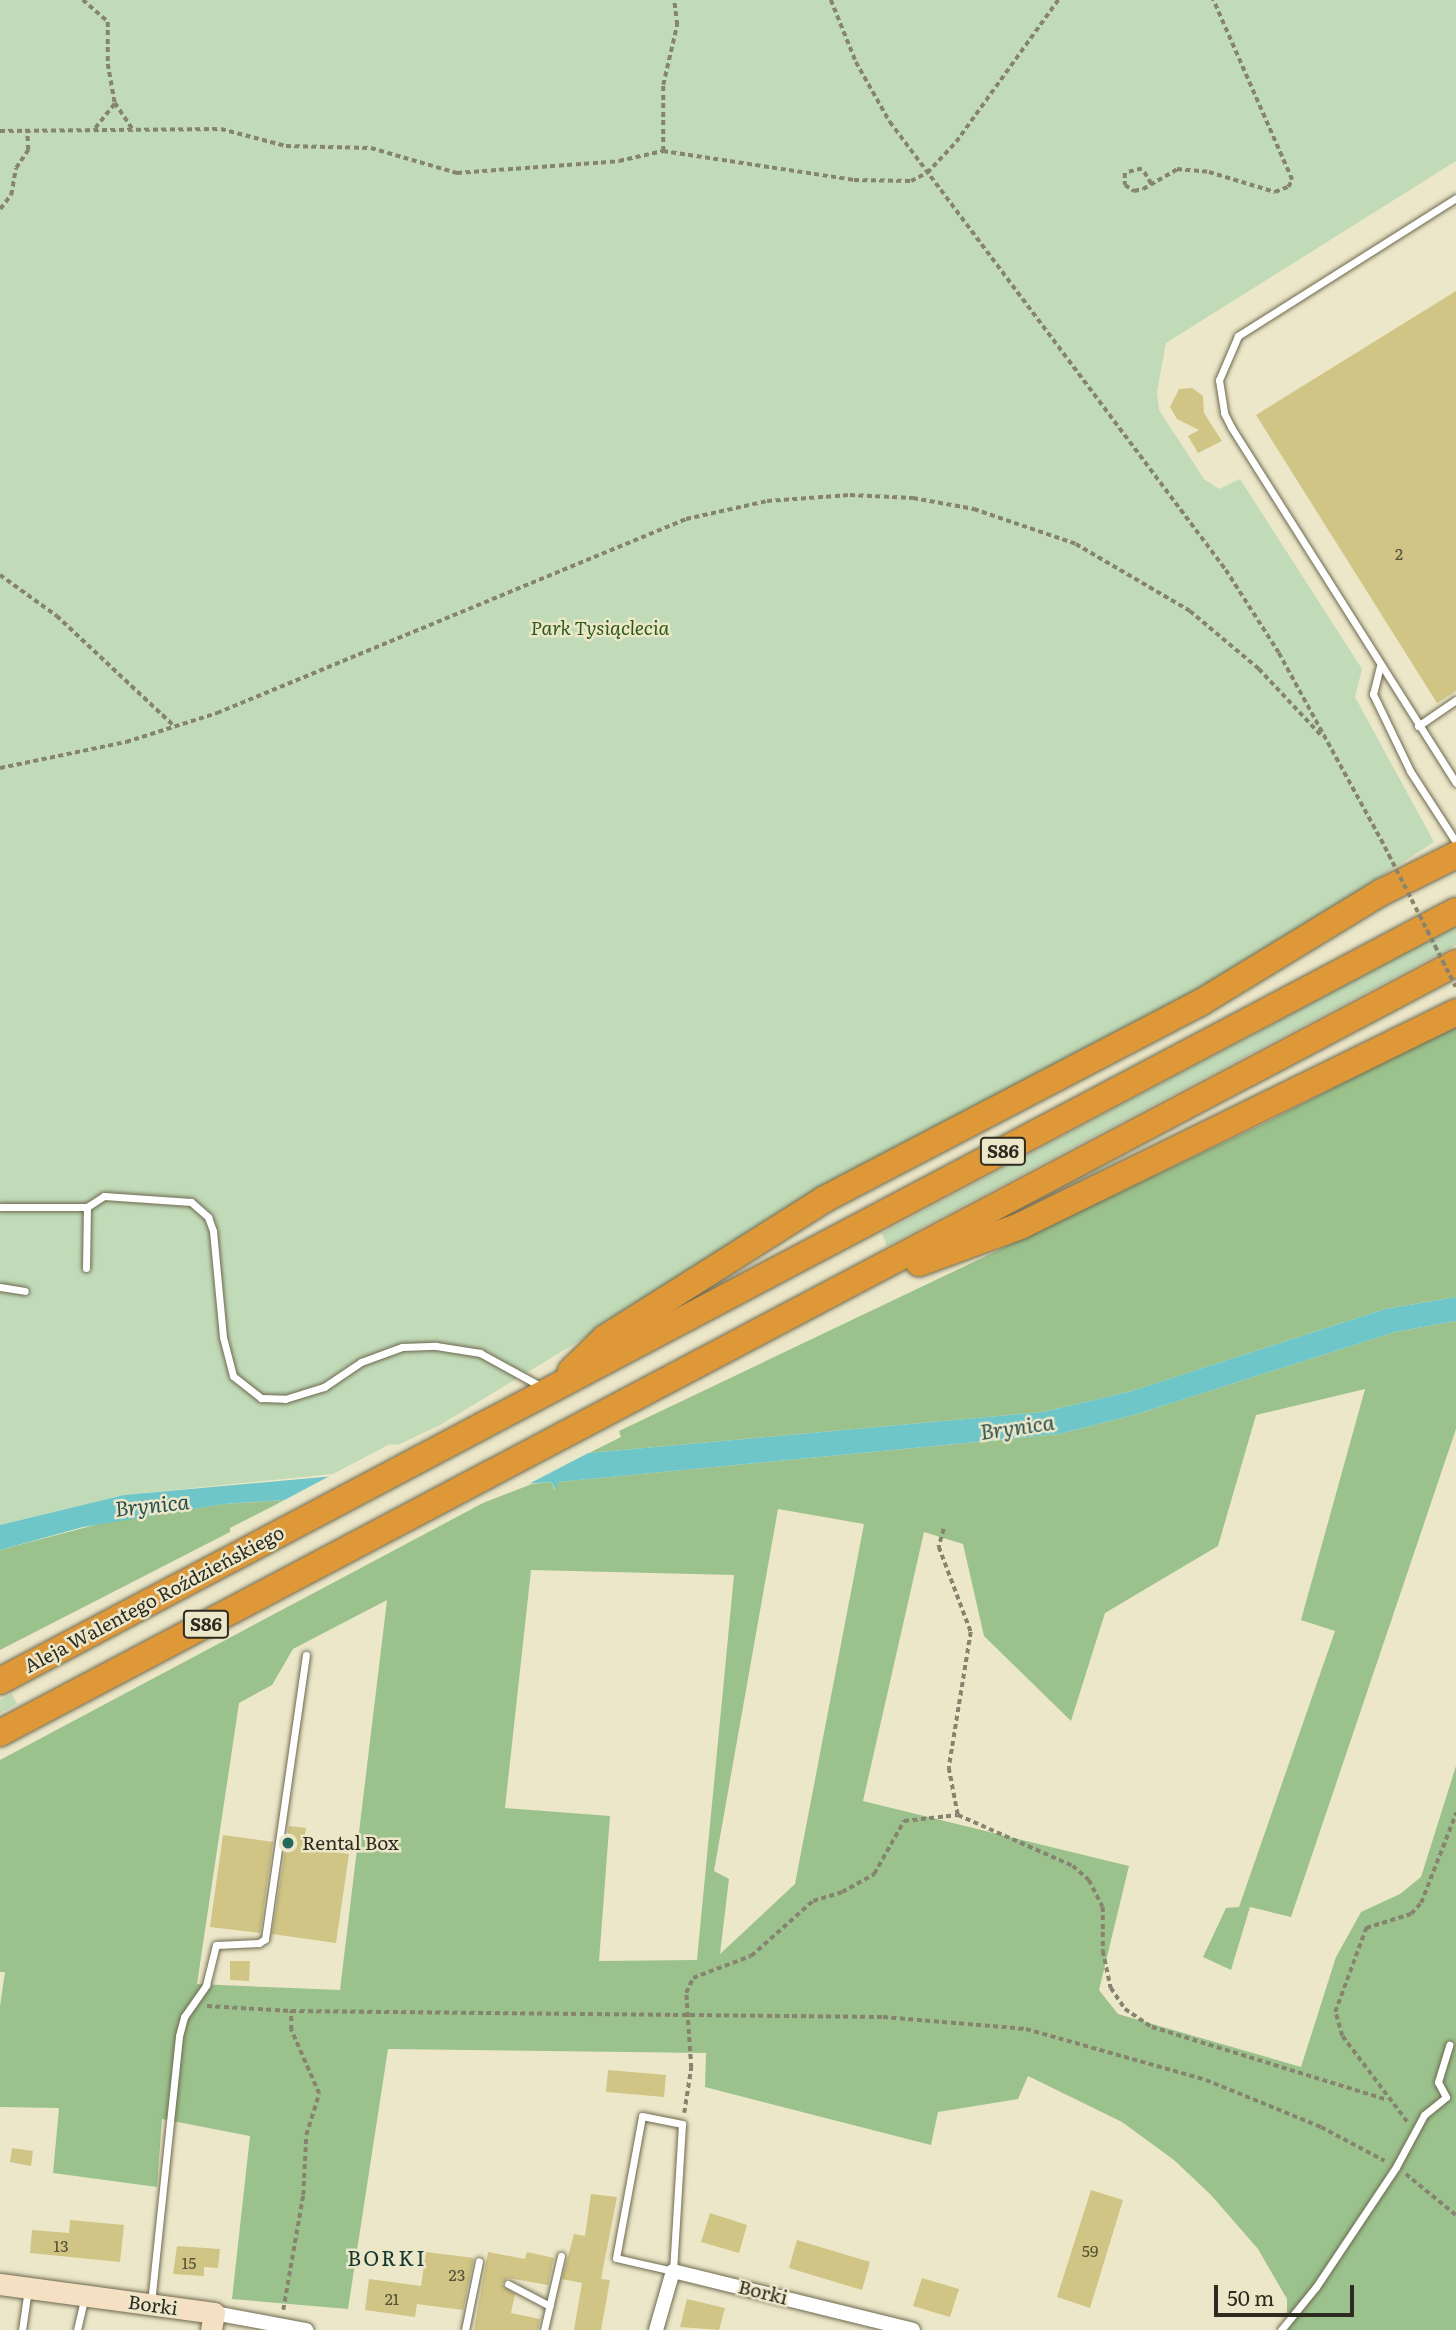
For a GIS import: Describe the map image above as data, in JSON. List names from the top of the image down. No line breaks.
{"streets":{"highway":["S86","Aleja Walentego Roździeńskiego"],"street":["Borki"]},"crossings":[["S86","Aleja Walentego Roździeńskiego"]],"districts":["BORKI"],"water":["Brynica"],"parks":["Park Tysiąclecia"],"places":["Rental Box"],"house_numbers":["2","13","59","15","23","21"],"scale_bar":"50 m"}
